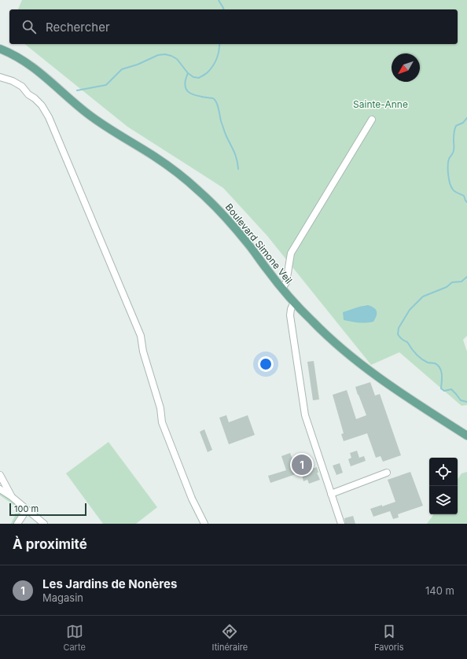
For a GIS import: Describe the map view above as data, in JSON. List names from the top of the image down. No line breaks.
{"streets":{"main road":["Boulevard Simone Veil"]},"parks":["Sainte-Anne"],"scale_bar":"100 m","north":"bottom left","page":{"search":"Rechercher","pins":"1","scale":"100 m","heading":"À proximité","list":[{"mark":"1","name":"Les Jardins de Nonères","note":"Magasin","value":"140 m"}],"nav":["Carte","Itinéraire","Favoris"]}}
